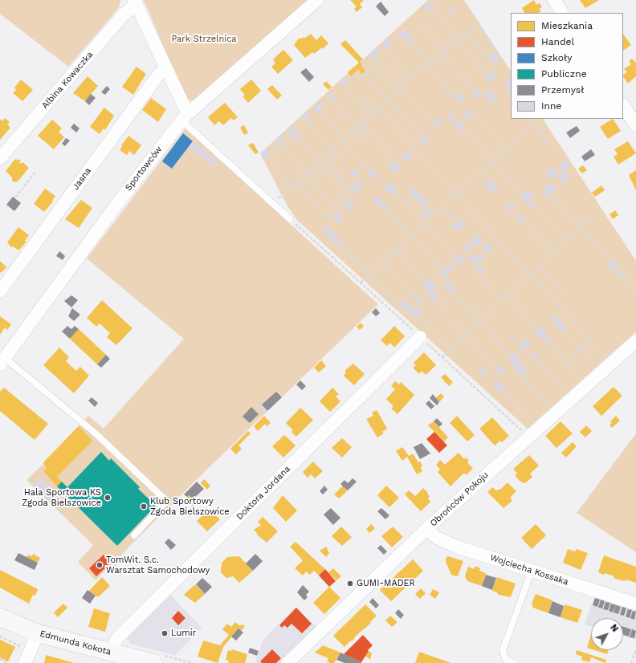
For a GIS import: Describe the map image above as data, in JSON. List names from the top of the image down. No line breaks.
{"streets":{"street":["Albina Kowaczka","Sportowców","Jasna","Doktora Jordana","Obrońców Pokoju","Wojciecha Kossaka","Edmunda Kokota"]},"crossings":[["Doktora Jordana","Edmunda Kokota"],["Obrońców Pokoju","Wojciecha Kossaka"]],"parks":["Park Strzelnica"],"places":["Hala Sportowa KS Zgoda Bielszowice","Klub Sportowy Zgoda Bielszowice","TomWit. S.c. Warsztat Samochodowy","GUMI-MADER","Lumir"],"legend":["Mieszkania","Handel","Szkoły","Publiczne","Przemysł","Inne"],"north":"top right"}
